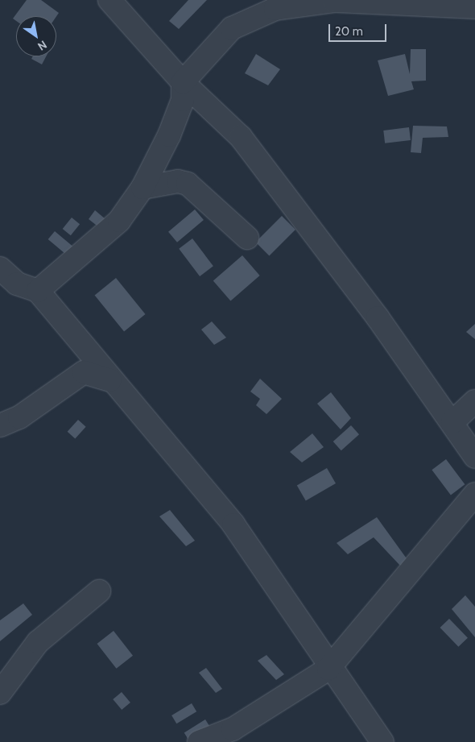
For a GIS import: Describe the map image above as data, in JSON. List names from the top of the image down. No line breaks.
{"scale_bar":"20 m","north":"bottom right"}
